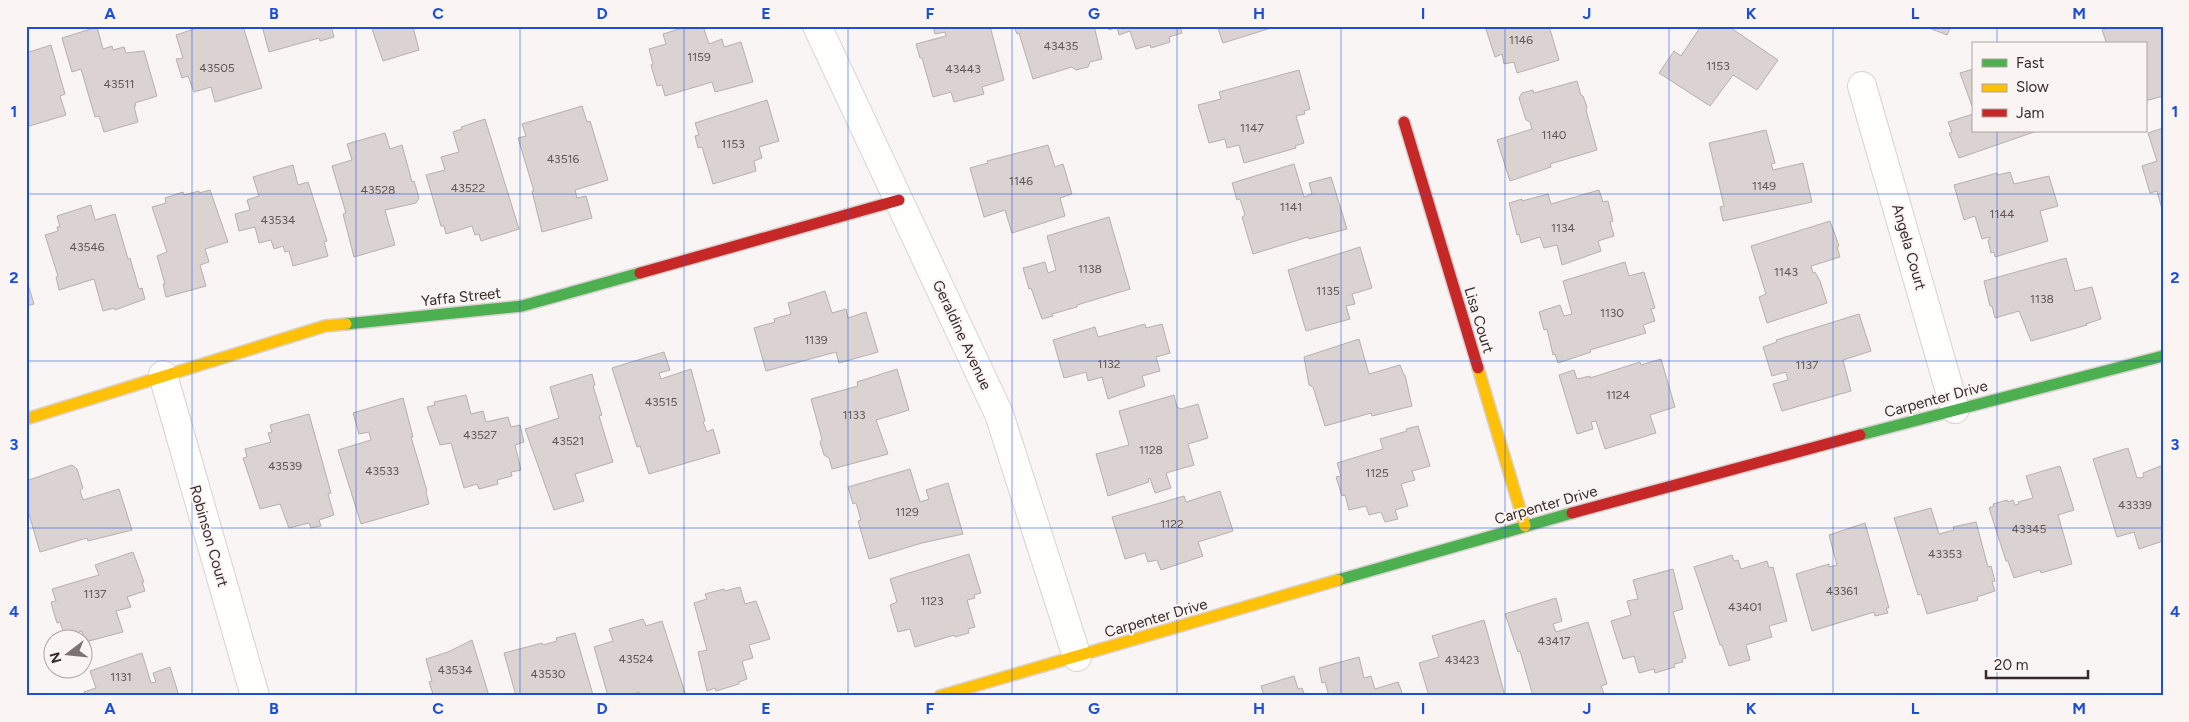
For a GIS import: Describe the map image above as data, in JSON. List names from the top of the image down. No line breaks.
{"streets":{"street":["Angela Court","Yaffa Street","Lisa Court","Geraldine Avenue","Carpenter Drive","Robinson Court"]},"crossings":[["Angela Court","Carpenter Drive"],["Yaffa Street","Geraldine Avenue"],["Yaffa Street","Robinson Court"],["Lisa Court","Carpenter Drive"],["Geraldine Avenue","Carpenter Drive"]],"house_numbers":["1146","43435","1159","1153","43505","43443","43511","1147","1140","1153","43516","1146","1149","43522","43528","1141","1144","43534","1134","43546","1138","1143","1135","1138","1130","1139","1132","1137","1124","43515","1133","43527","43521","1128","43539","43533","1125","43339","1129","1122","43345","43353","43361","1137","1123","43401","43417","43524","43423","43534","43530","1131"],"legend":["Fast","Slow","Jam"],"scale_bar":"20 m","north":"left","grid":{"columns":["A","B","C","D","E","F","G","H","I","J","K","L","M"],"rows":["1","2","3","4"]}}
